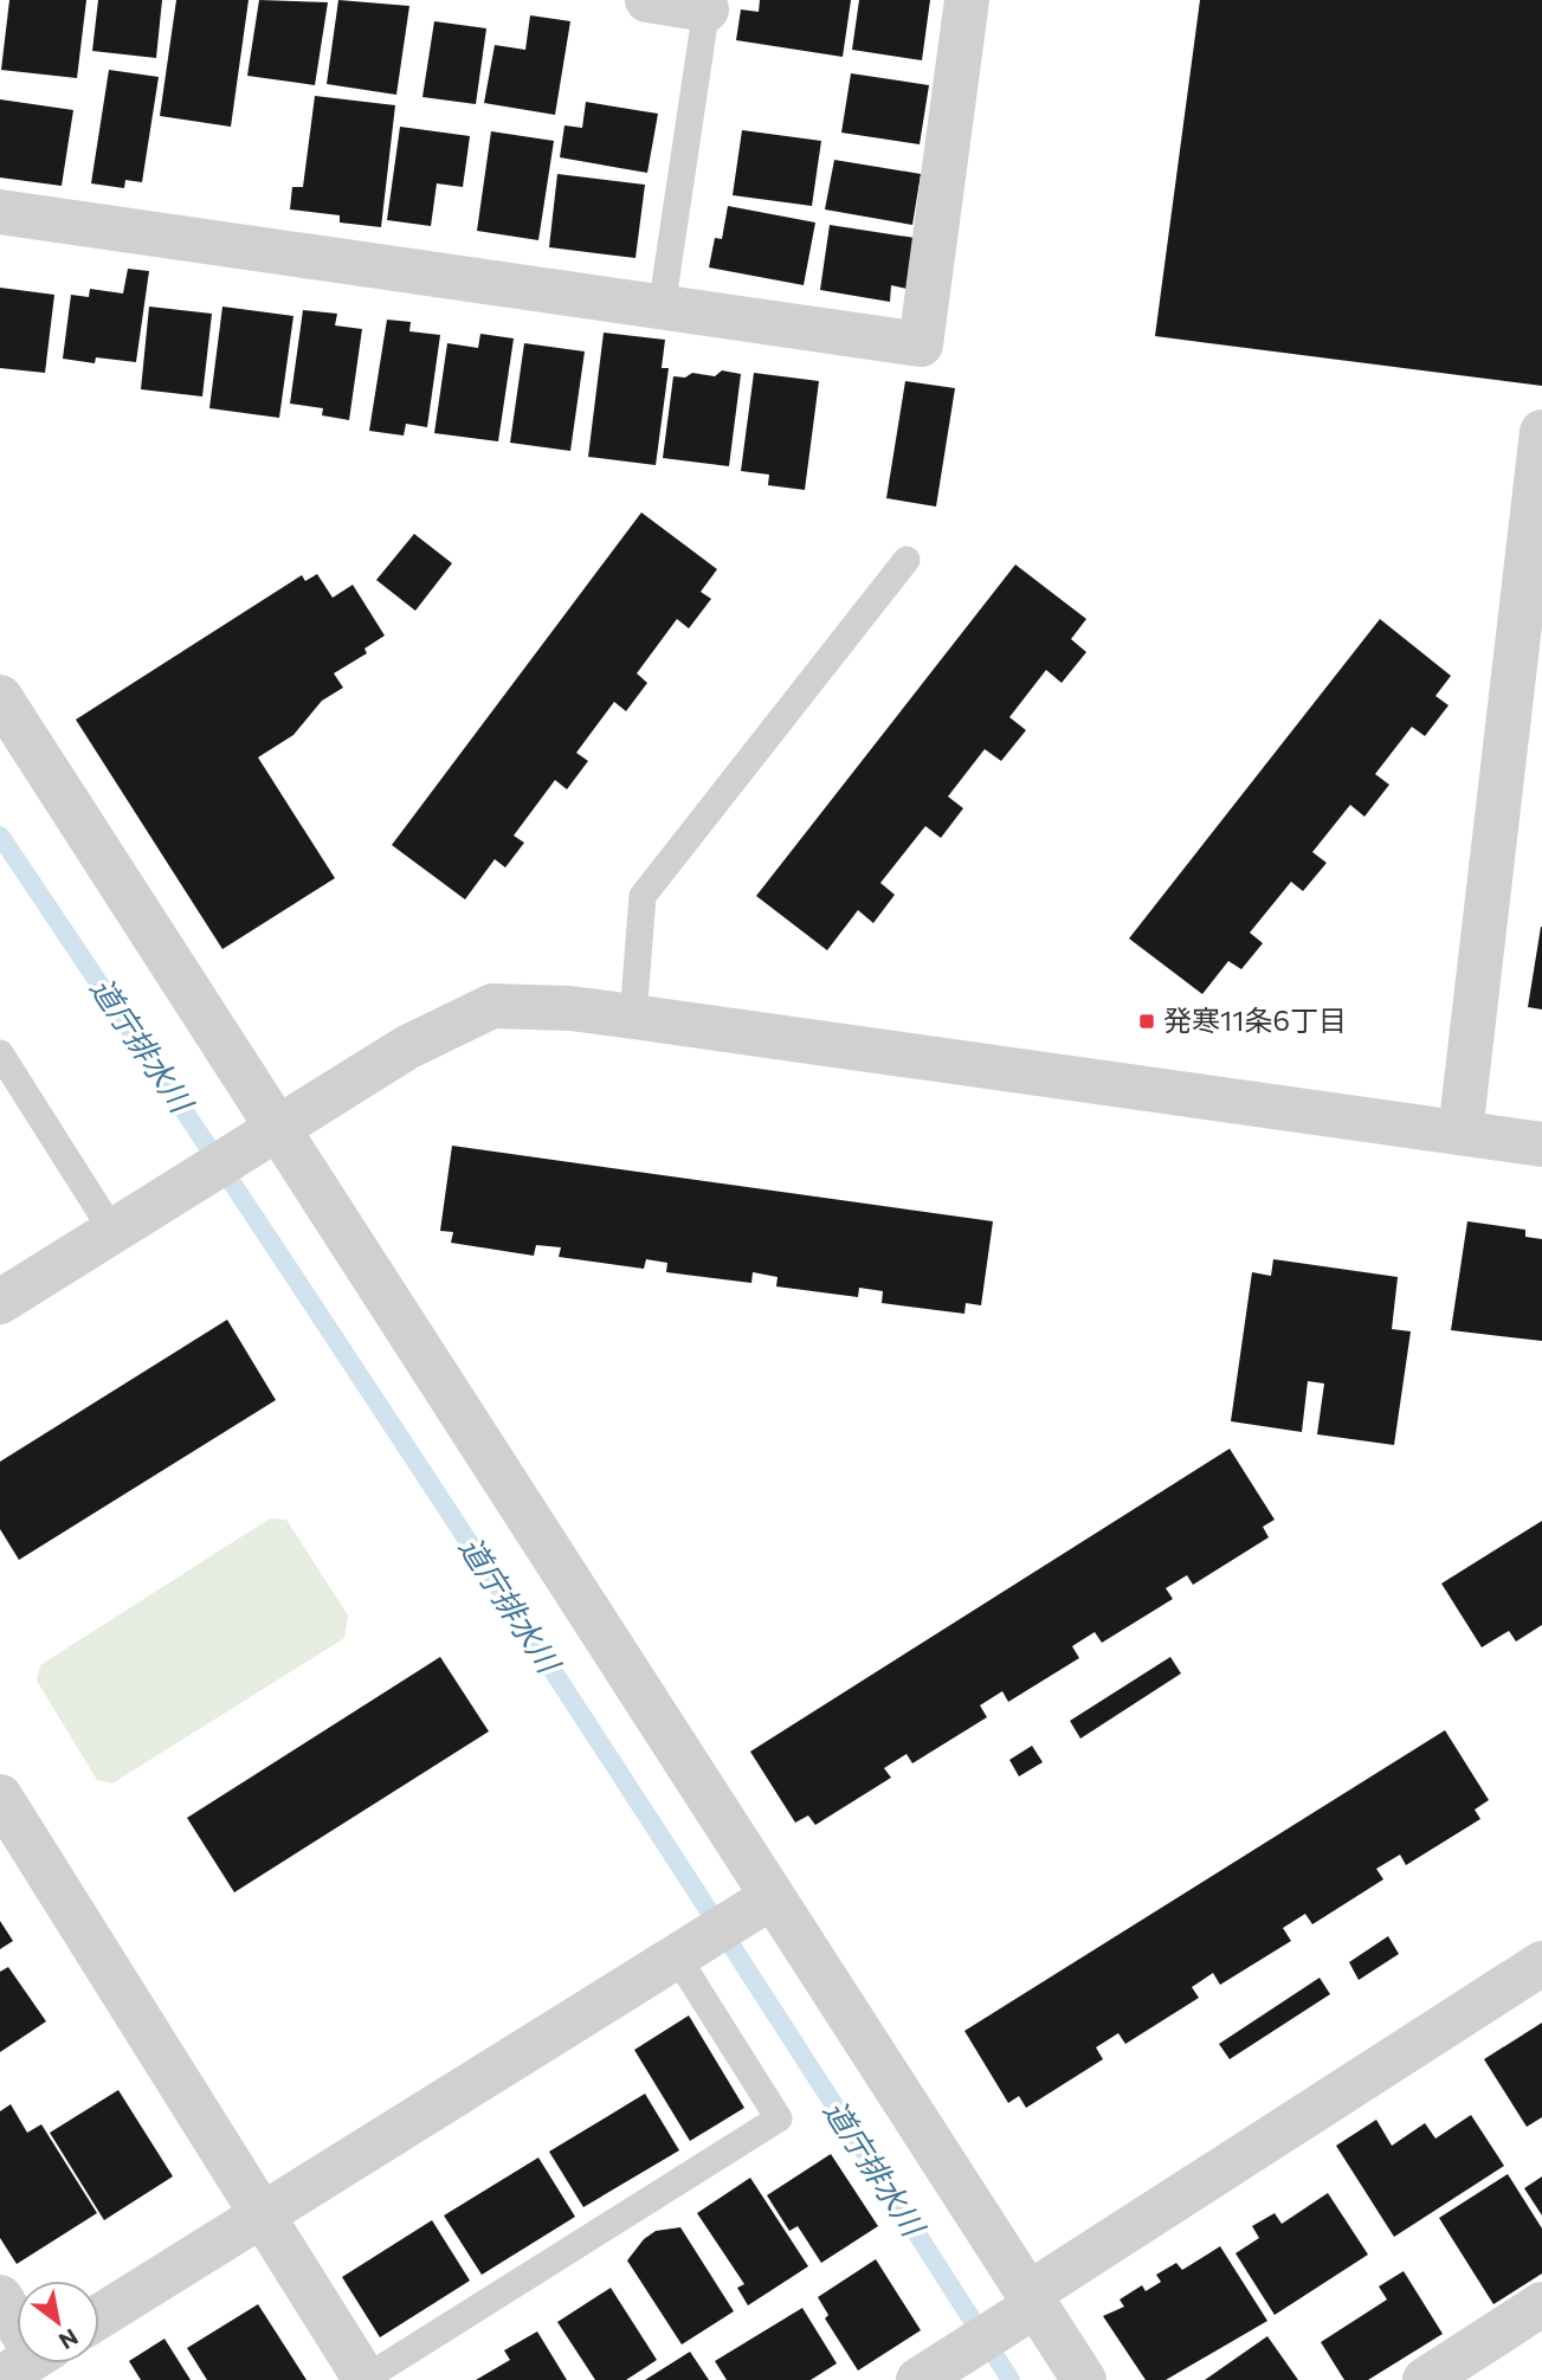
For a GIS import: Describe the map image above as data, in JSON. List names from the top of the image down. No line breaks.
{"water":["道庁排水川"],"places":{"transit":["発寒11条6丁目"]},"north":"bottom right"}
